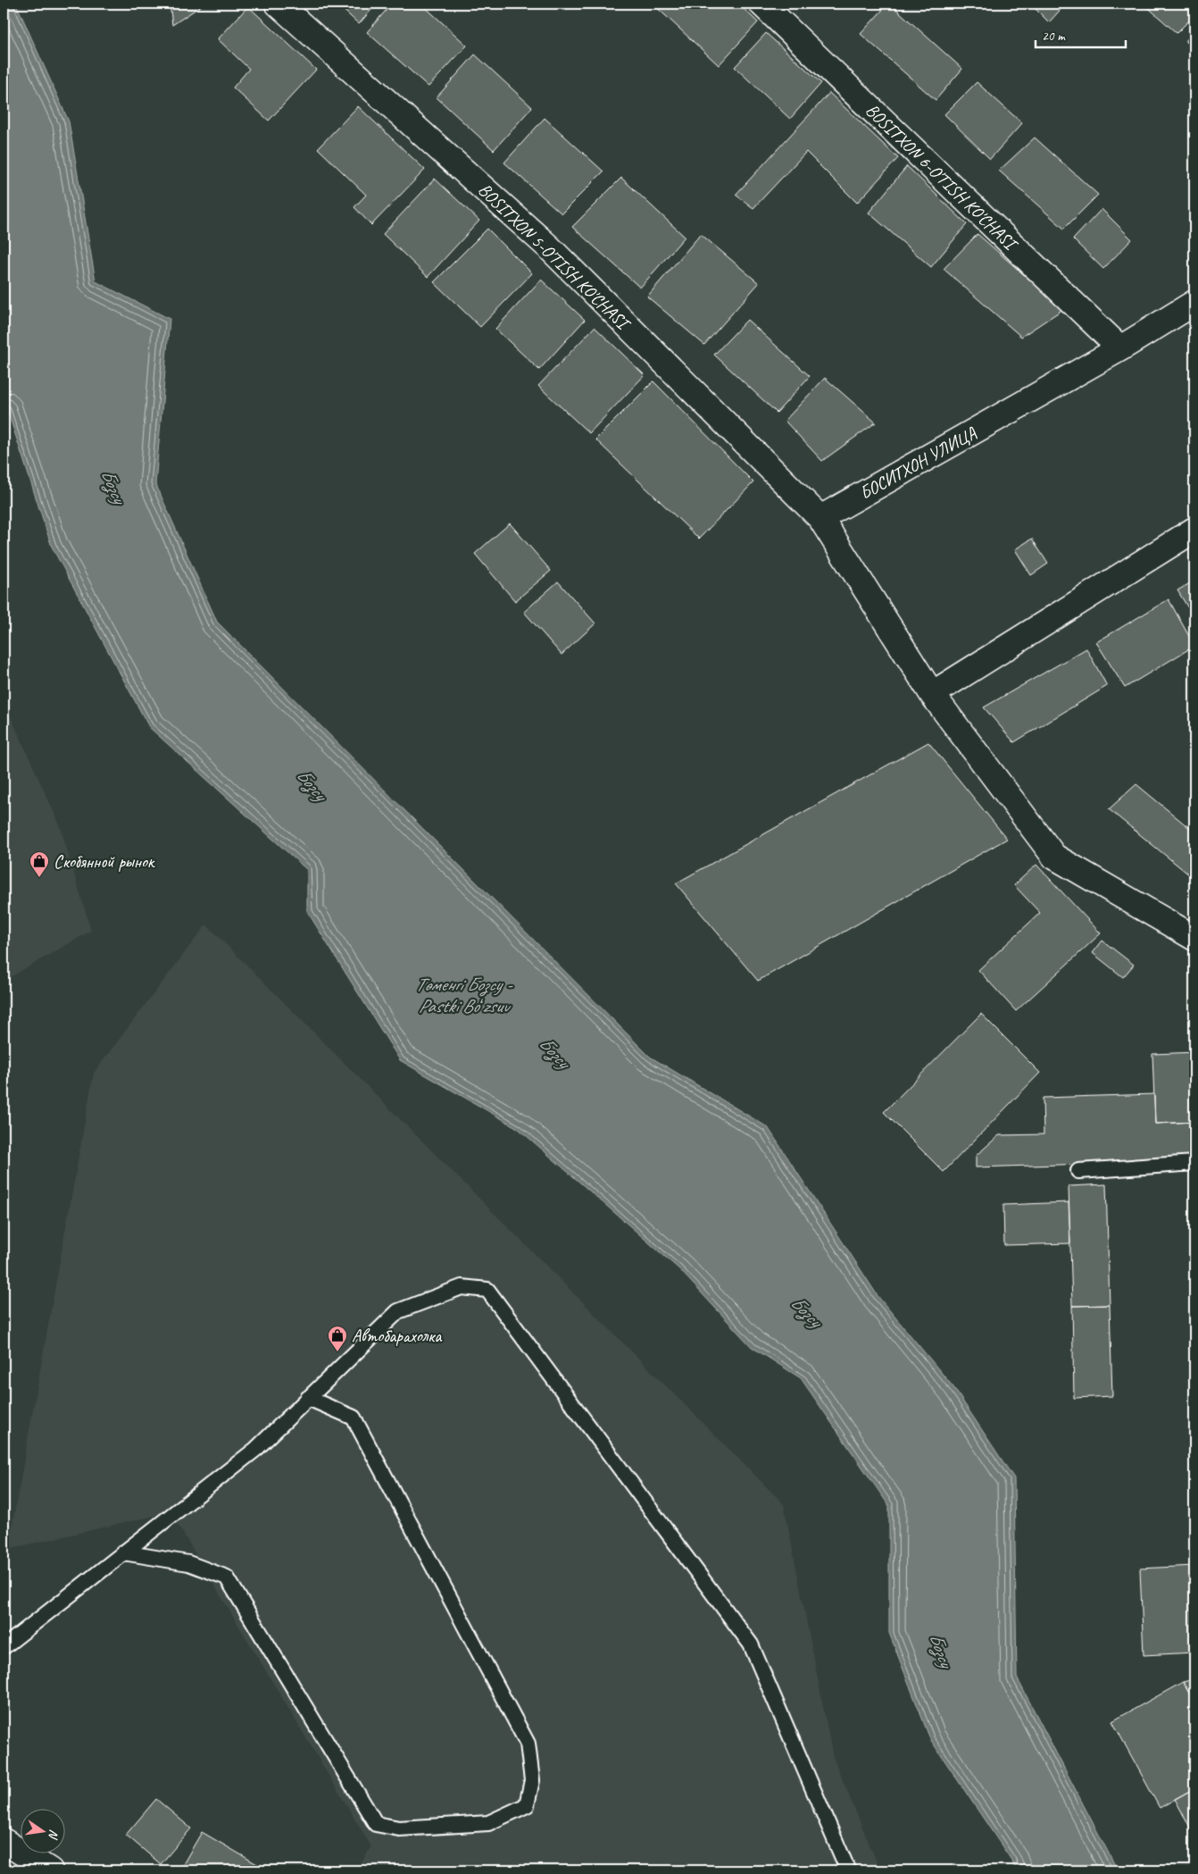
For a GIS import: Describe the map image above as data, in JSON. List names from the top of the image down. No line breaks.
{"streets":{"street":["BOSITXON 6-O'TISH KO'CHASI","BOSITXON 5-O'TISH KO'CHASI","БОСИТХОН УЛИЦА"]},"crossings":[["BOSITXON 6-O'TISH KO'CHASI","БОСИТХОН УЛИЦА"],["BOSITXON 5-O'TISH KO'CHASI","БОСИТХОН УЛИЦА"]],"water":["Бозсу","Төменгі Бозсу - Pastki Boʻzsuv"],"places":{"shop":["Скобянной рынок","Автобарахолка"]},"scale_bar":"20 m","north":"right"}
